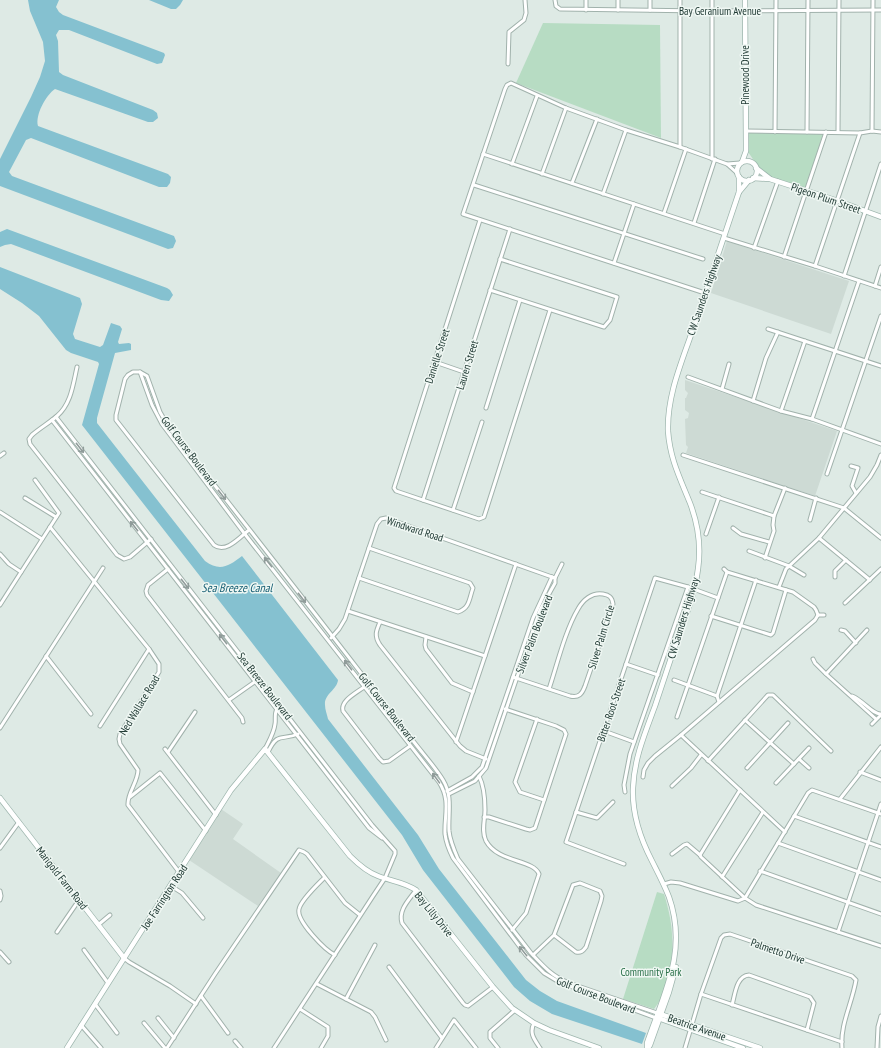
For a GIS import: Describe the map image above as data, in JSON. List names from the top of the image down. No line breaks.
{"streets":{"main road":["Pinewood Drive","Pigeon Plum Street","CW Saunders Highway","Marigold Farm Road","Joe Farrington Road","Bay Lilly Drive","Beatrice Avenue"],"street":["Bay Geranium Avenue","Danielle Street","Lauren Street","Golf Course Boulevard","Windward Road","Silver Palm Boulevard","Silver Palm Circle","Sea Breeze Boulevard","Ned Wallace Road","Bitter Root Street","Palmetto Drive"]},"crossings":[["Bay Geranium Avenue","Pinewood Drive"],["Pinewood Drive","Pigeon Plum Street"],["Pinewood Drive","CW Saunders Highway"],["Pigeon Plum Street","CW Saunders Highway"],["CW Saunders Highway","Golf Course Boulevard"],["CW Saunders Highway","Beatrice Avenue"],["Danielle Street","Lauren Street"],["Golf Course Boulevard","Windward Road"],["Golf Course Boulevard","Silver Palm Boulevard"],["Golf Course Boulevard","Beatrice Avenue"],["Windward Road","Silver Palm Boulevard"],["Silver Palm Boulevard","Silver Palm Circle"],["Sea Breeze Boulevard","Joe Farrington Road"],["Sea Breeze Boulevard","Bay Lilly Drive"],["Marigold Farm Road","Joe Farrington Road"],["Joe Farrington Road","Bay Lilly Drive"],["Palmetto Drive","Beatrice Avenue"]],"water":["Sea Breeze Canal"],"parks":["Community Park"]}
